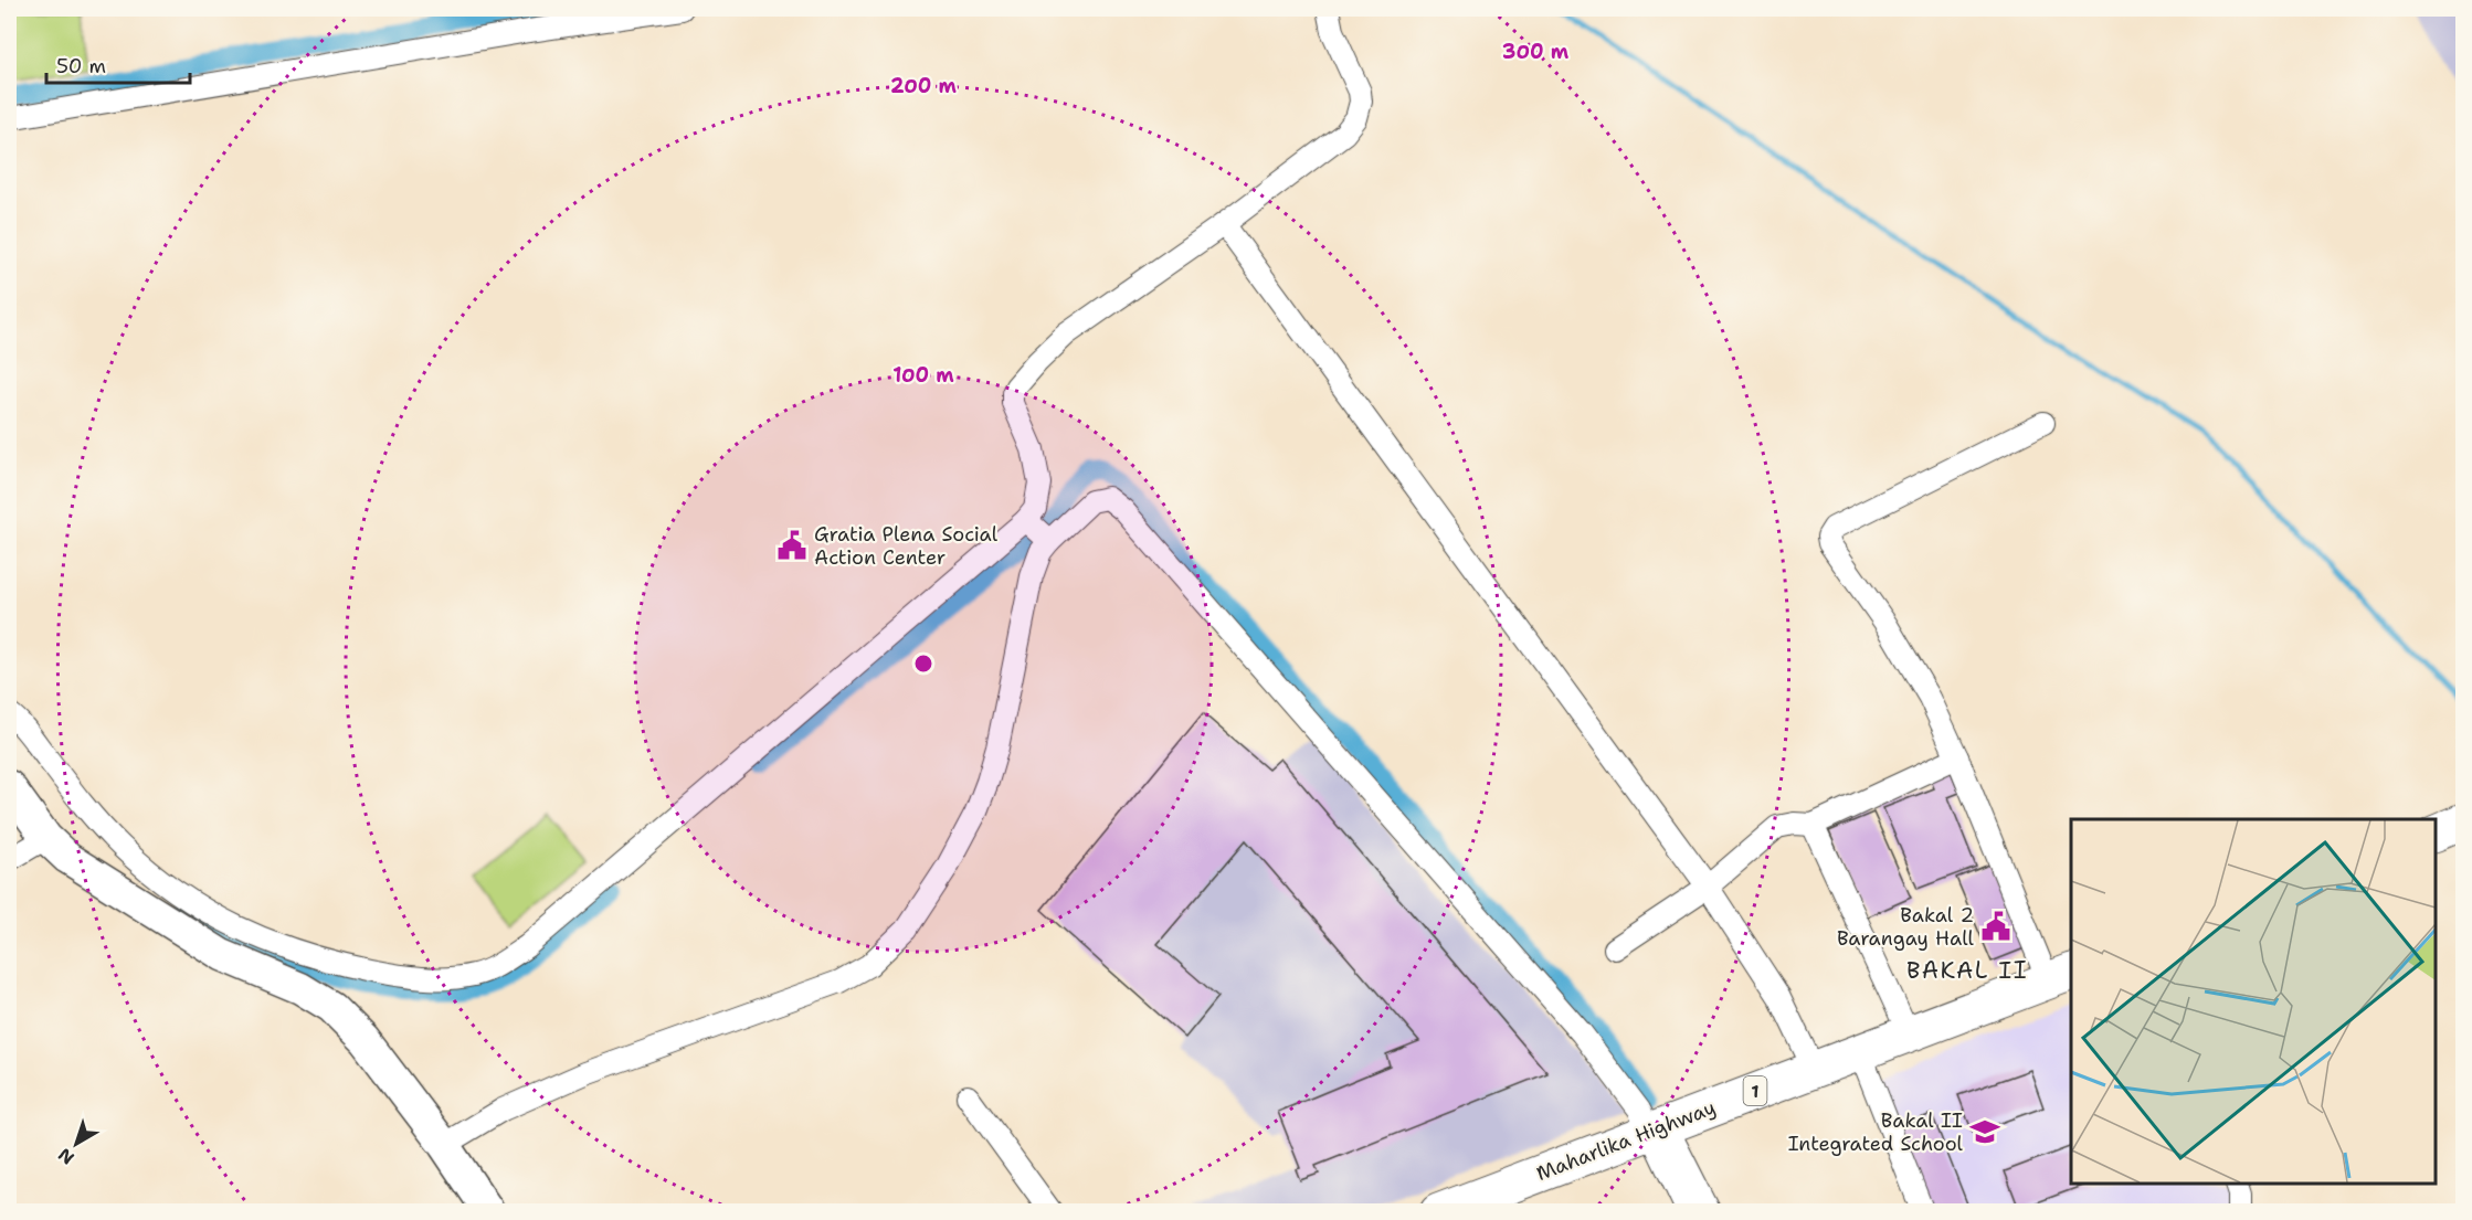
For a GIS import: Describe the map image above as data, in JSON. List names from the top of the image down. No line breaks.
{"streets":{"highway":["1","Maharlika Highway"]},"districts":["BAKAL II"],"places":{"public building":["Gratia Plena Social Action Center","Bakal 2 Barangay Hall"],"school or university":["Bakal II Integrated School"]},"scale_bar":"50 m","north":"bottom left","rings":["300 m","200 m","100 m"]}
